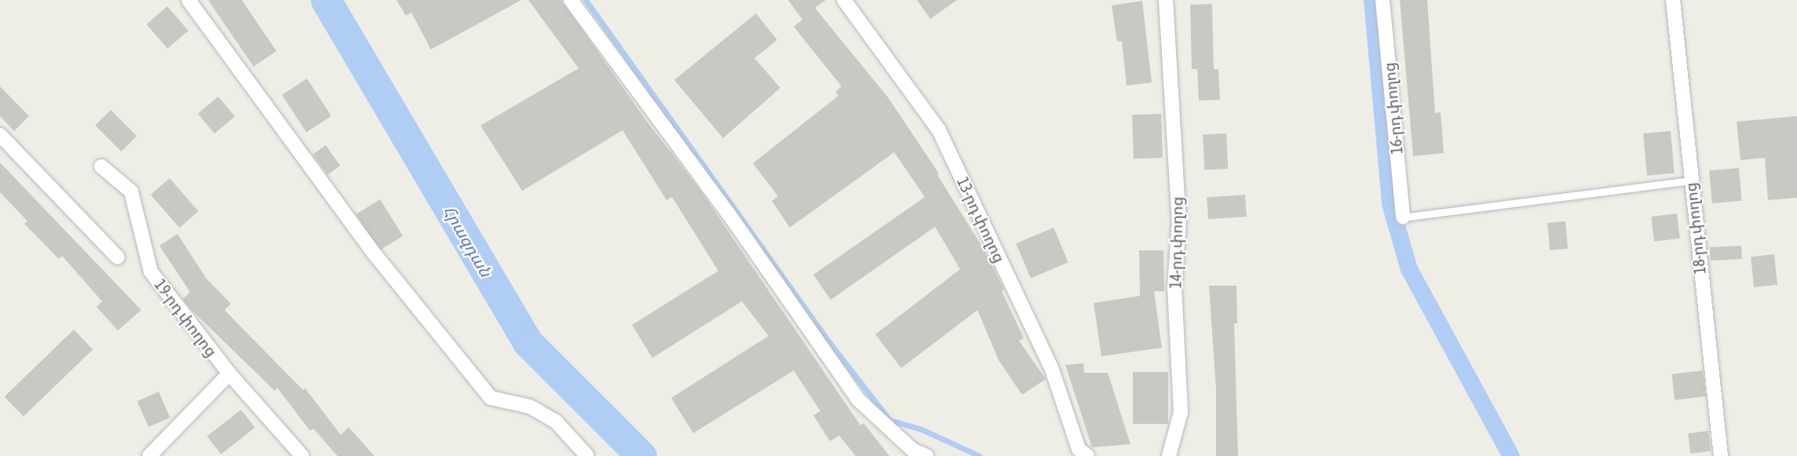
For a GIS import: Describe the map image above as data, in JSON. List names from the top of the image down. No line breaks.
{"streets":{"street":["16-րդ փողոց","13-րդ փողոց","18-րդ փողոց","14-րդ փողոց","19-րդ փողոց"]},"water":["Հրազդան"]}
